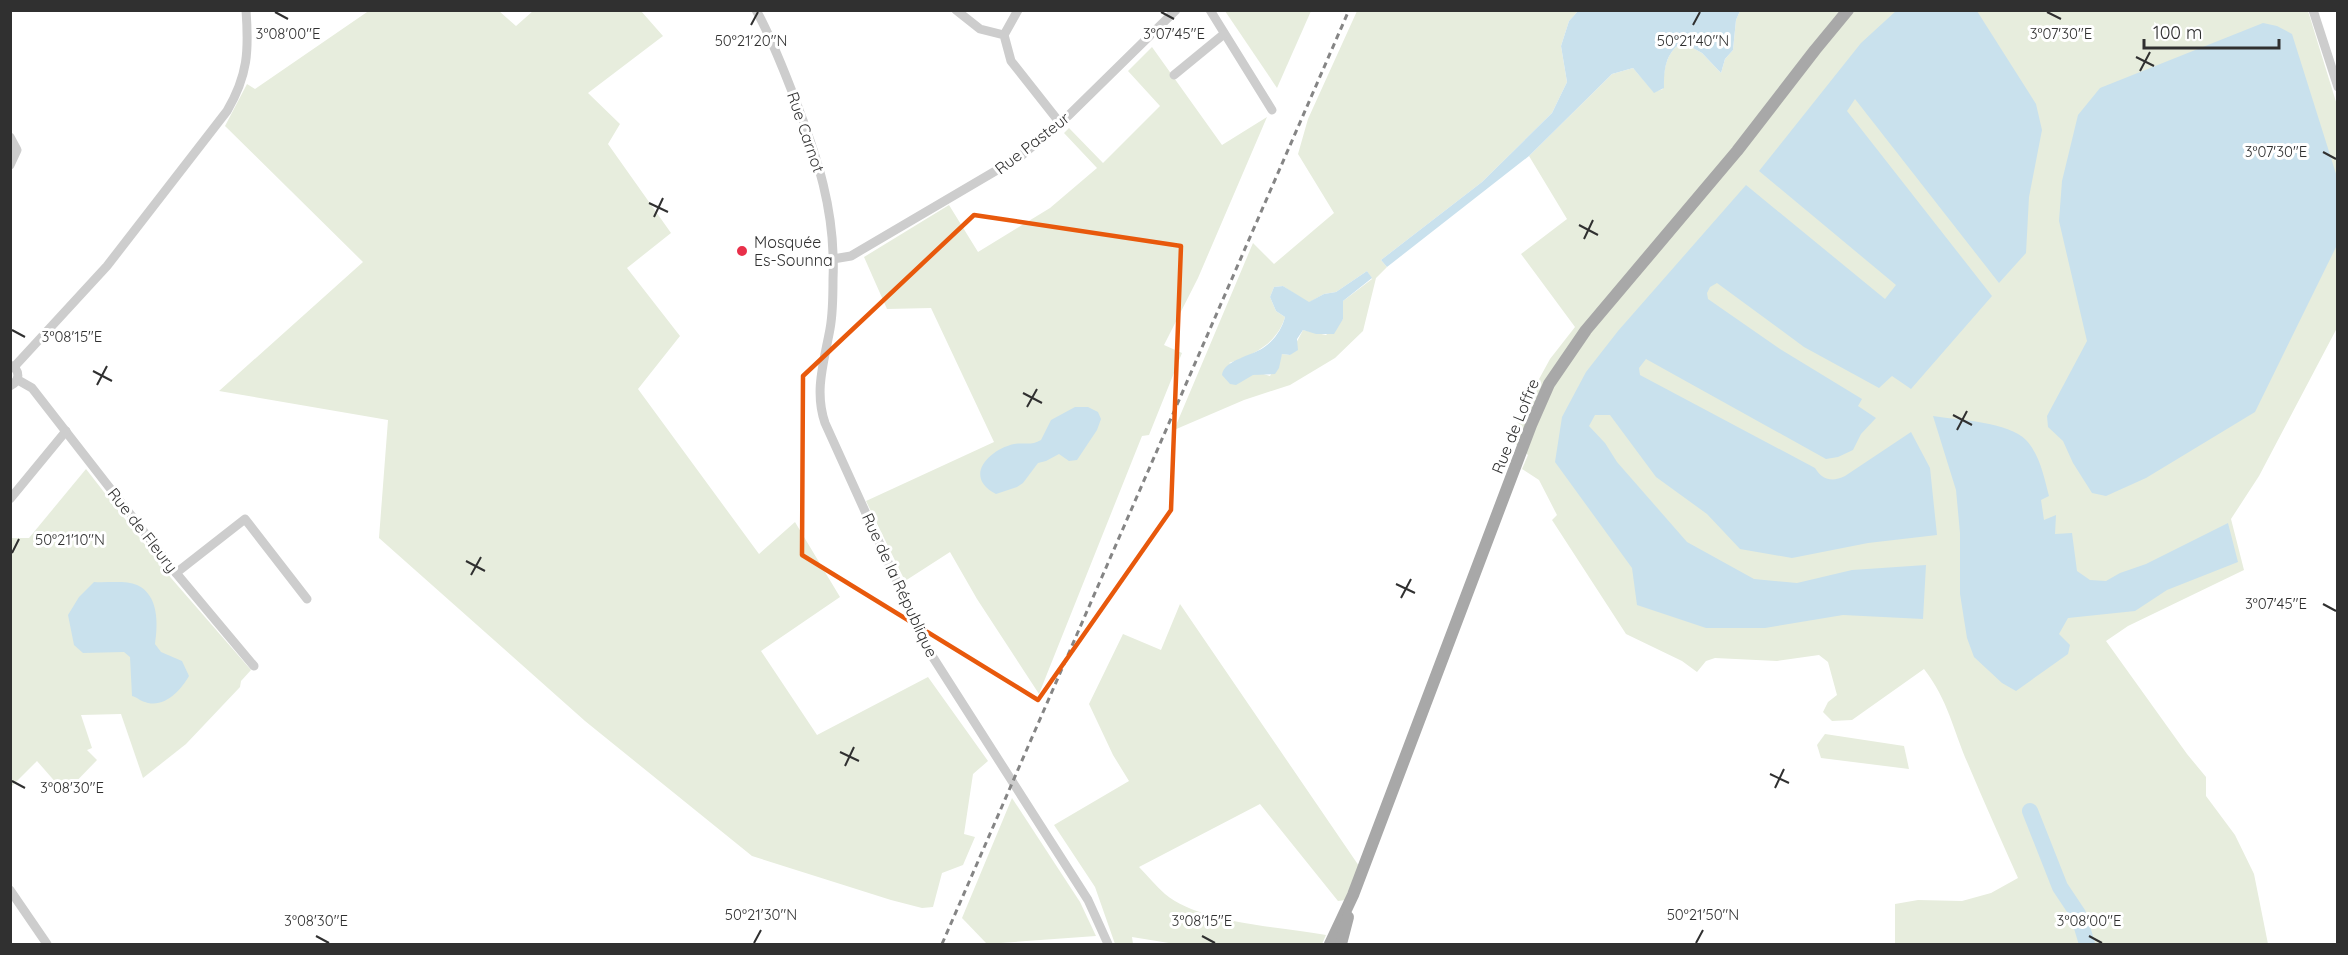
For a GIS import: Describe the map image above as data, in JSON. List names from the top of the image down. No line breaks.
{"streets":{"main road":["Rue de Loffre"],"street":["Rue Carnot","Rue Pasteur","Rue de Fleury","Rue de la République"]},"crossings":[["Rue Carnot","Rue Pasteur"],["Rue Carnot","Rue de la République"],["Rue Pasteur","Rue de la République"]],"places":["Mosquée Es-Sounna"],"scale_bar":"100 m","coordinates":["3°08'00\"E","3°07'45\"E","3°07'30\"E","50°21'20\"N","50°21'40\"N","3°08'15\"E","50°21'10\"N","3°08'30\"E","50°21'30\"N","50°21'50\"N"]}
